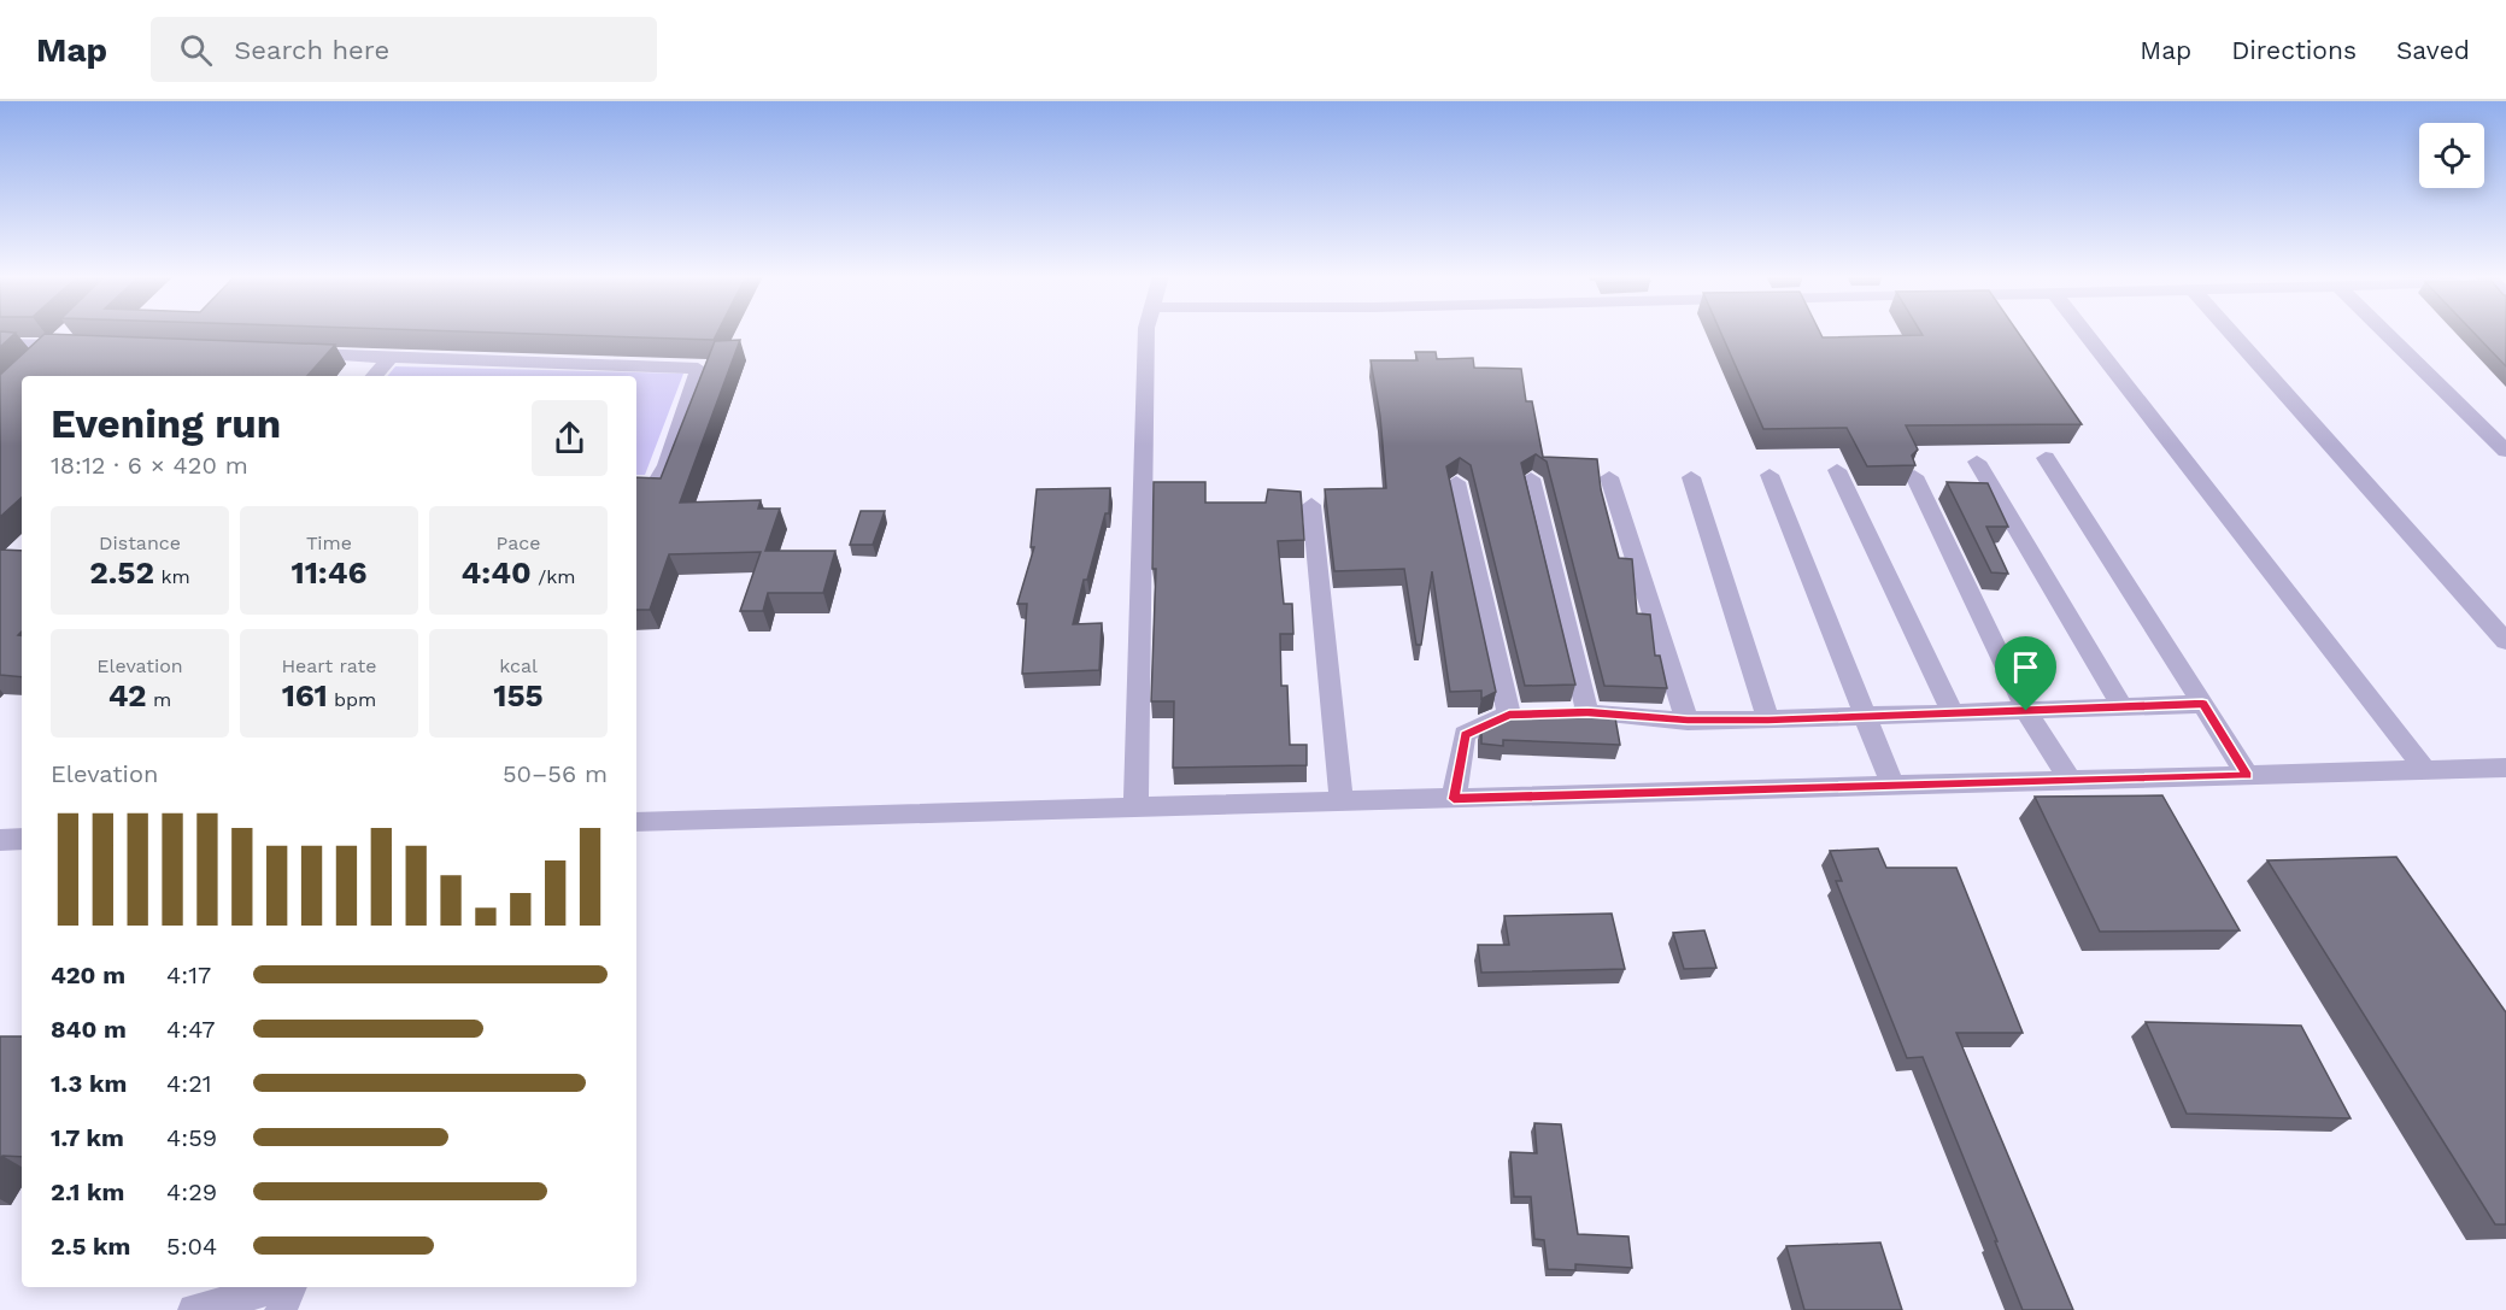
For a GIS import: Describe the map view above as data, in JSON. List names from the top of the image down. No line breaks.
{"page":{"header":"Map","search":"Search here","nav":["Map","Directions","Saved"],"heading":["Evening run","18:12 · 6 × 420 m"],"stats":[["Distance","2.52 km"],["Time","11:46"],["Pace","4:40 /km"],["Elevation","42 m"],["Heart rate","161 bpm"],["kcal","155"]],"chart":["Elevation","50–56 m"],"list":[{"name":"420 m","note":"4:17"},{"name":"840 m","note":"4:47"},{"name":"1.3 km","note":"4:21"},{"name":"1.7 km","note":"4:59"},{"name":"2.1 km","note":"4:29"},{"name":"2.5 km","note":"5:04"}]}}
